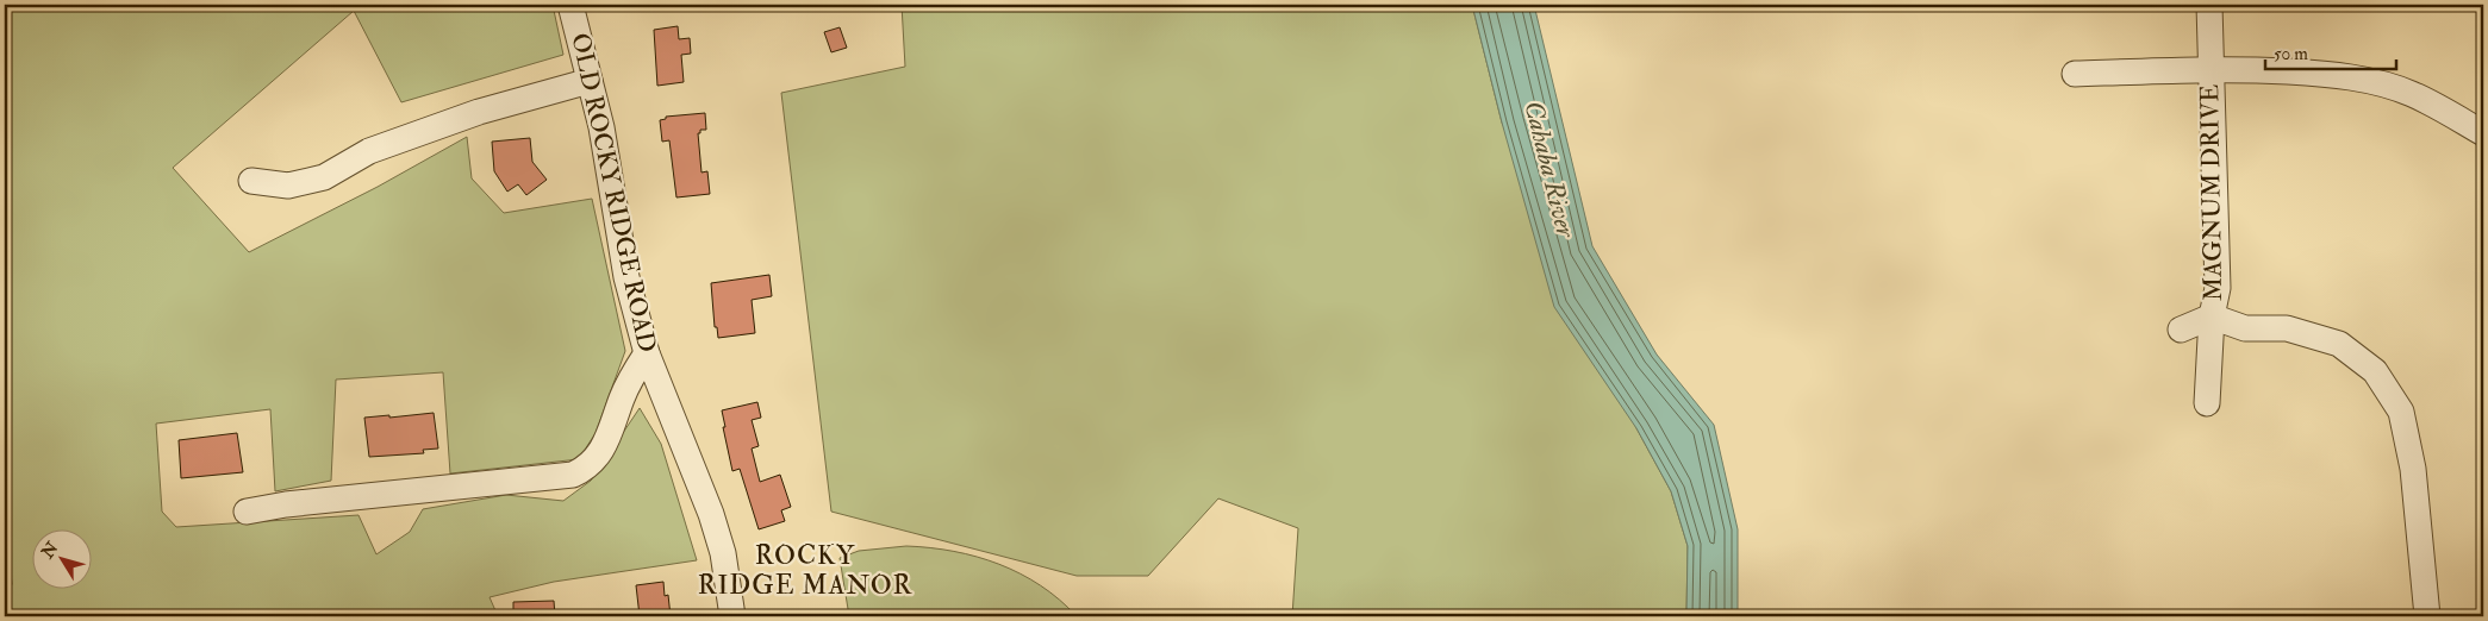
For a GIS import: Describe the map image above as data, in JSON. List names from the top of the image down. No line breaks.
{"streets":{"street":["OLD ROCKY RIDGE ROAD","MAGNUM DRIVE"]},"districts":["ROCKY RIDGE MANOR"],"water":["Cahaba River"],"scale_bar":"50 m","north":"top left"}
